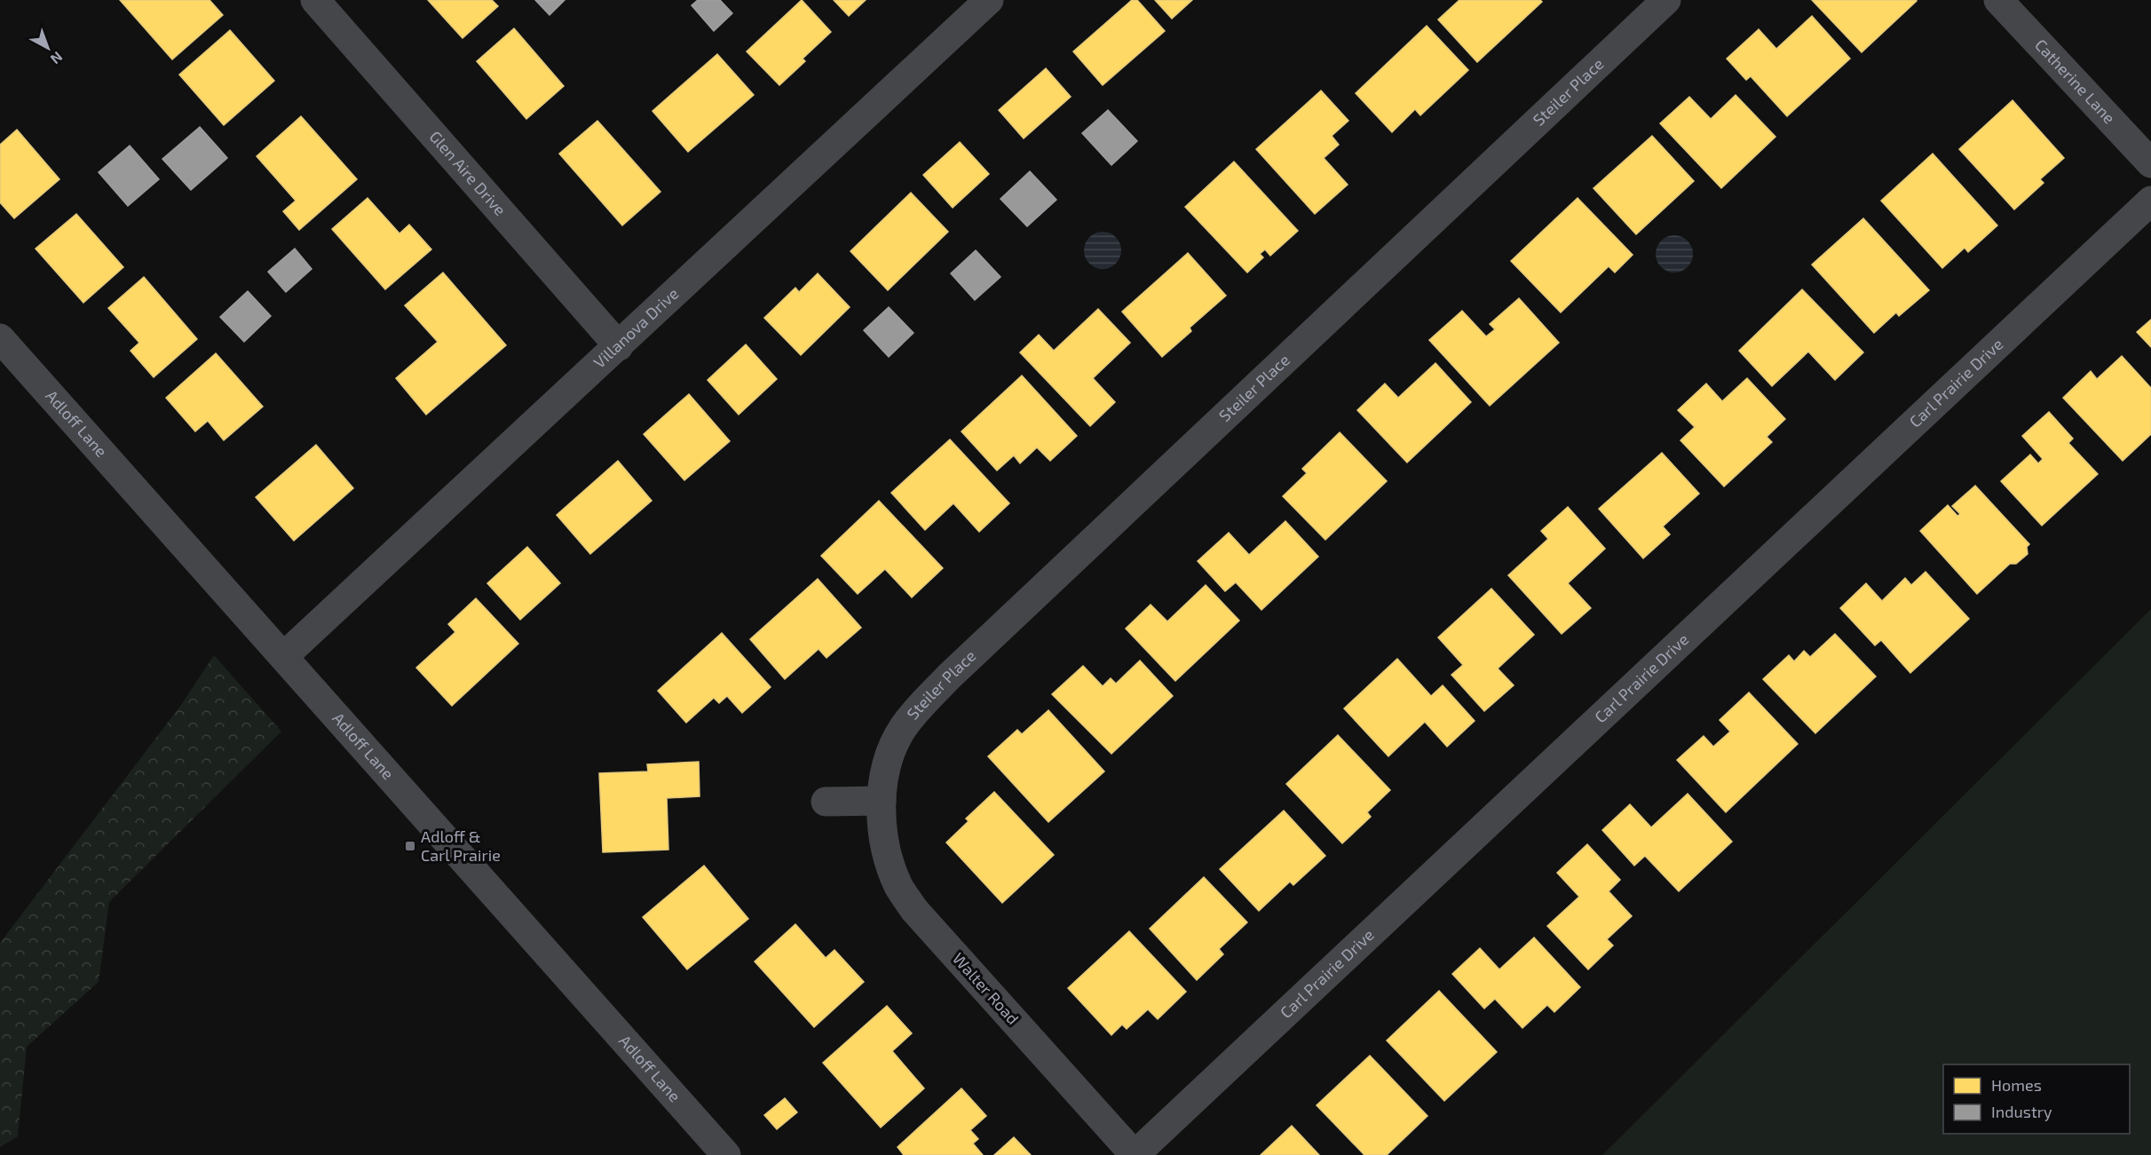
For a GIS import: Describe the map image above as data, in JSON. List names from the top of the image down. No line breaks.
{"streets":{"street":["Catherine Lane","Steiler Place","Glen Aire Drive","Villanova Drive","Carl Prairie Drive","Adloff Lane","Walter Road"]},"crossings":[["Steiler Place","Walter Road"],["Glen Aire Drive","Villanova Drive"],["Villanova Drive","Adloff Lane"],["Carl Prairie Drive","Walter Road"]],"places":{"transit":["Adloff & Carl Prairie"]},"legend":["Homes","Industry"],"north":"bottom right"}
